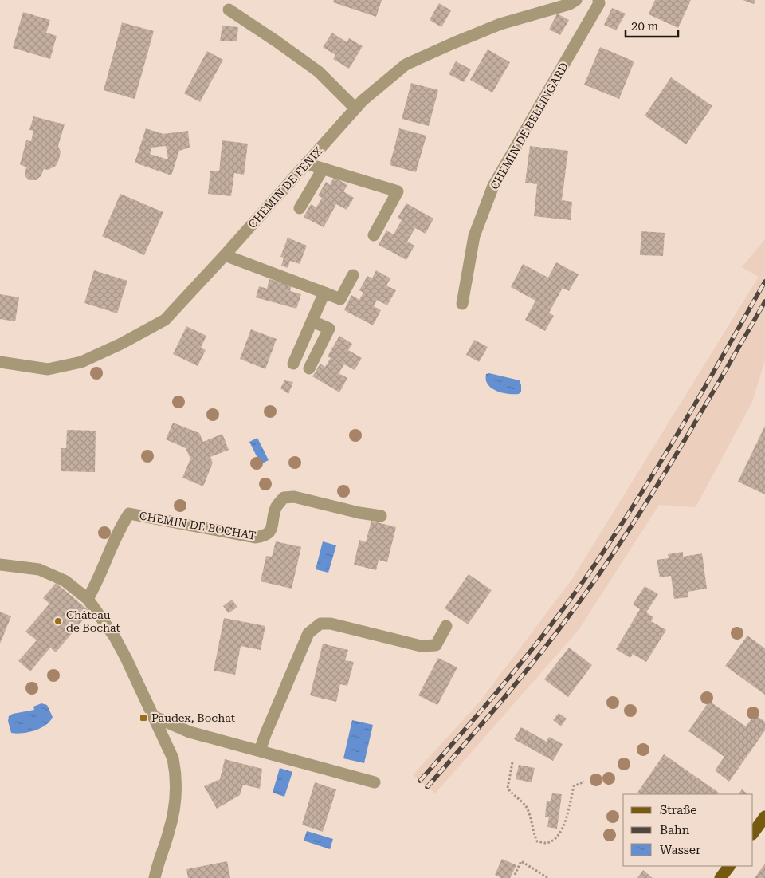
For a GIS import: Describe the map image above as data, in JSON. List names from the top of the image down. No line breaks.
{"streets":{"street":["CHEMIN DE BELLINGARD","CHEMIN DE FÉNIX","CHEMIN DE BOCHAT"]},"places":{"other":["Château de Bochat"],"transit":["Paudex, Bochat"]},"legend":["Straße","Bahn","Wasser"],"scale_bar":"20 m"}
